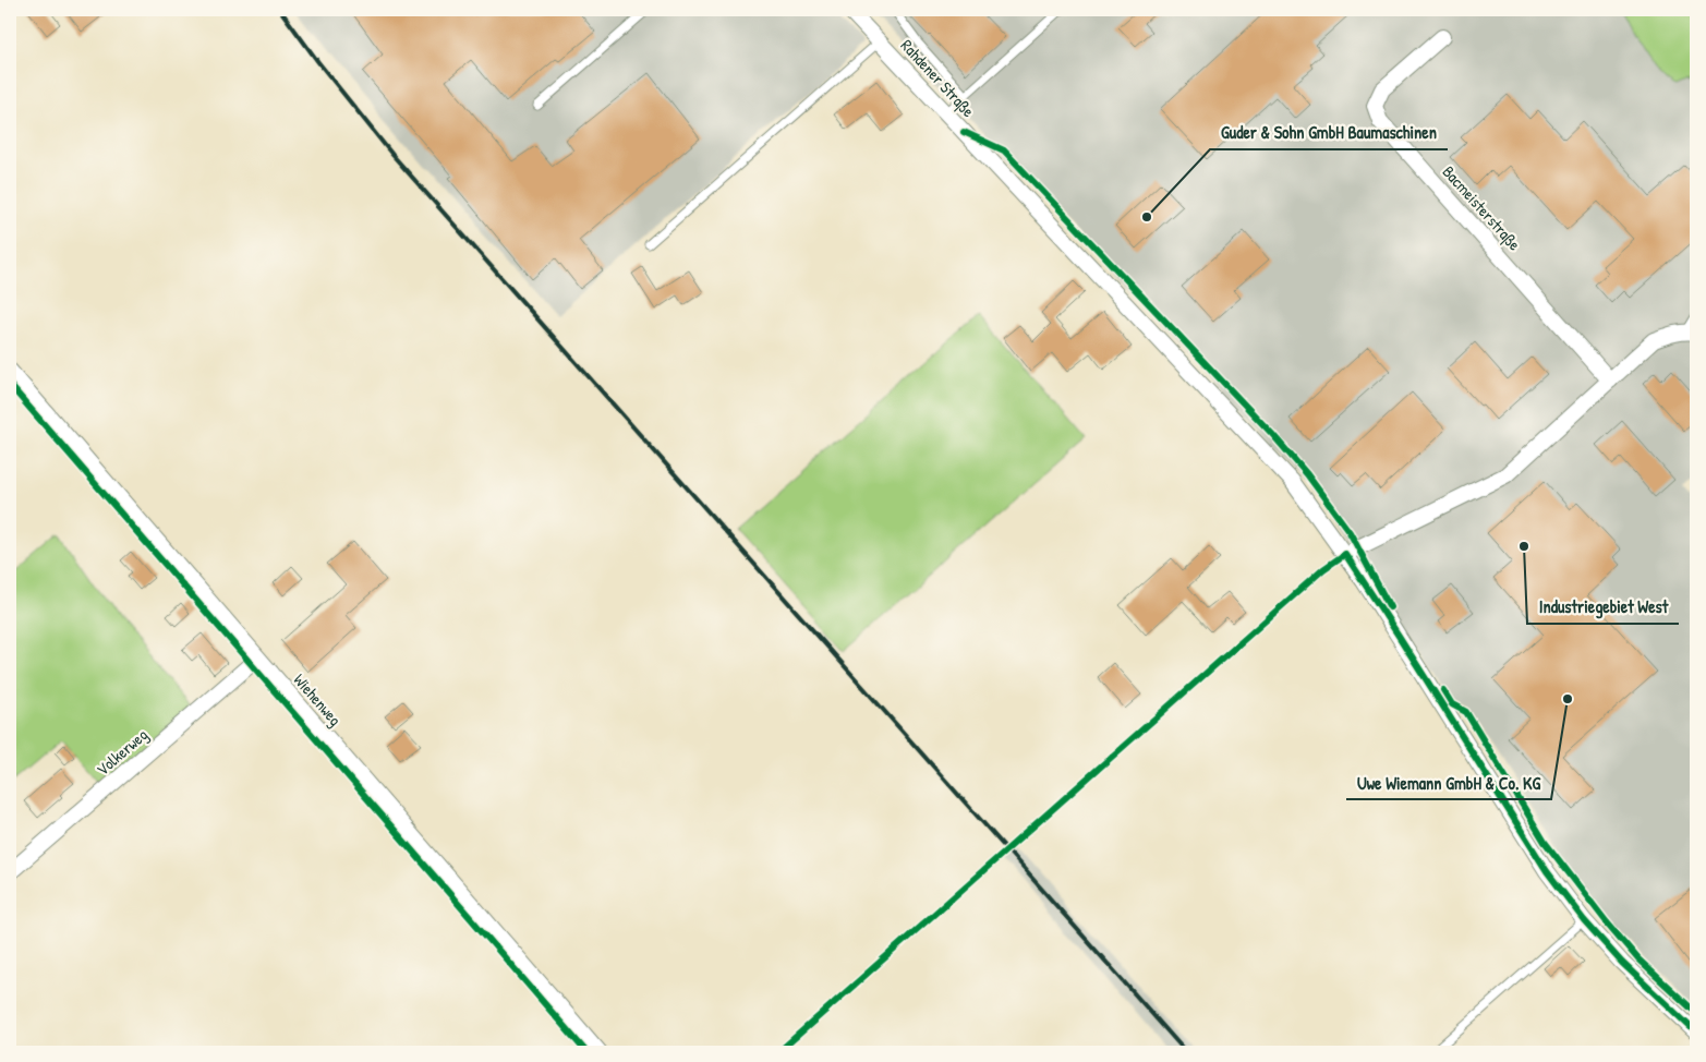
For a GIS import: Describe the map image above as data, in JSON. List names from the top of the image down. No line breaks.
{"streets":{"street":["Rahdener Straße","Bacmeisterstraße","Wiehenweg","Volkerweg"]},"crossings":[["Wiehenweg","Volkerweg"]],"places":["Guder & Sohn GmbH Baumaschinen","Industriegebiet West","Uwe Wiemann GmbH & Co. KG"]}
